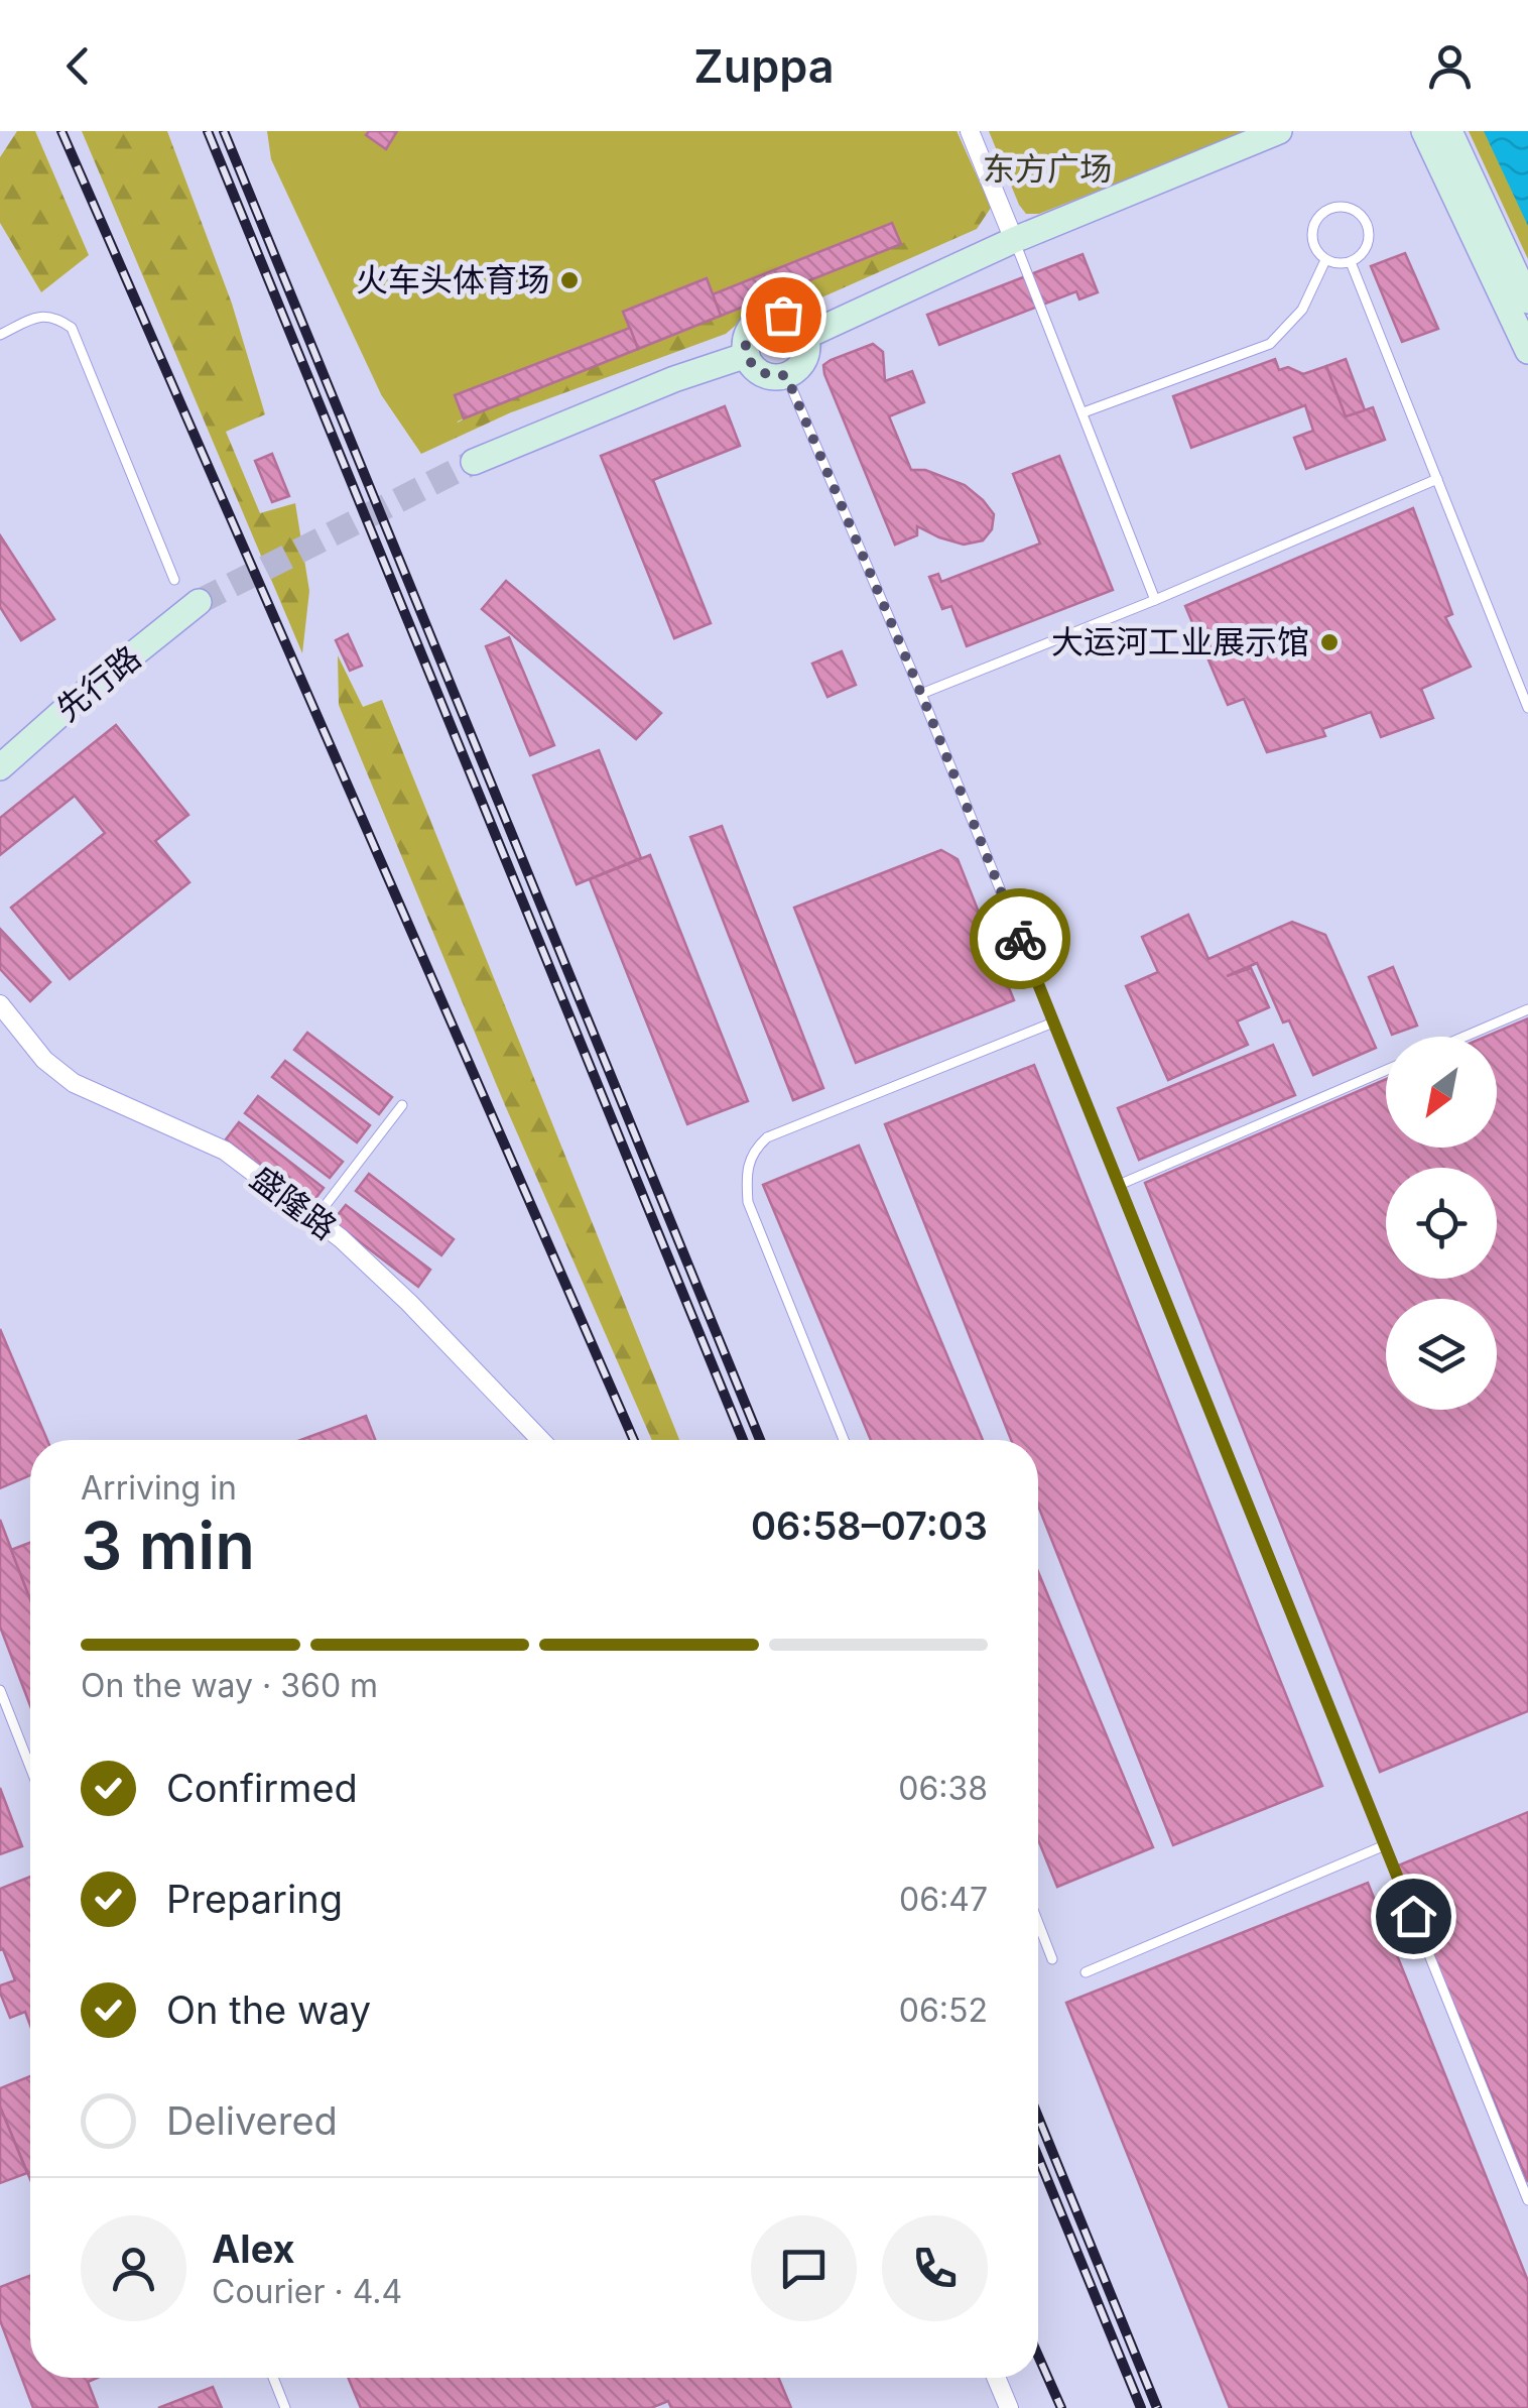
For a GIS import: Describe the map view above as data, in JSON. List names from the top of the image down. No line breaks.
{"streets":{"street":["先行路","盛隆路"]},"parks":["东方广场"],"places":["火车头体育场","大运河工业展示馆"],"north":"bottom left","page":{"header":"Zuppa","heading":["3 min","Arriving in","06:58–07:03"],"panel":["Alex","Courier · 4.4"],"bar":"On the way · 360 m","list":[["Confirmed","06:38"],["Preparing","06:47"],["On the way","06:52"],"Delivered"]}}
